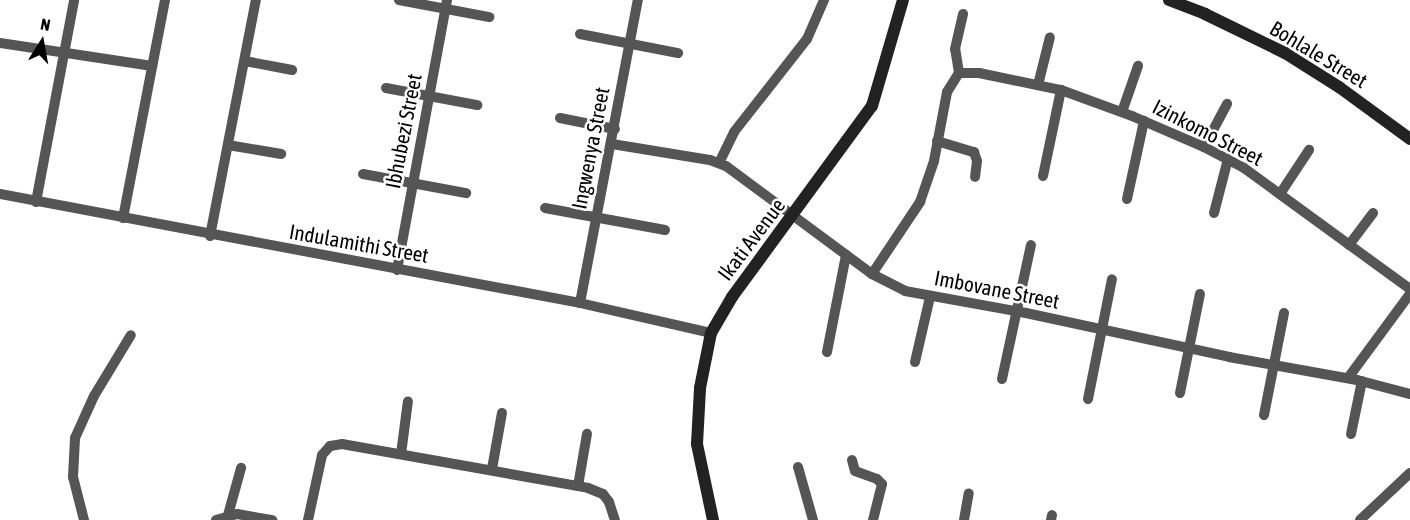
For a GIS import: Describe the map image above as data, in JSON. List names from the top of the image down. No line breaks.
{"streets":{"street":["Bohlale Street","Ibhubezi Street","Izinkomo Street","Ingwenya Street","Ikati Avenue","Indulamithi Street","Imbovane Street"]},"crossings":[["Ibhubezi Street","Indulamithi Street"],["Ingwenya Street","Indulamithi Street"],["Ingwenya Street","Imbovane Street"],["Ikati Avenue","Indulamithi Street"],["Ikati Avenue","Imbovane Street"]],"north":"top"}
